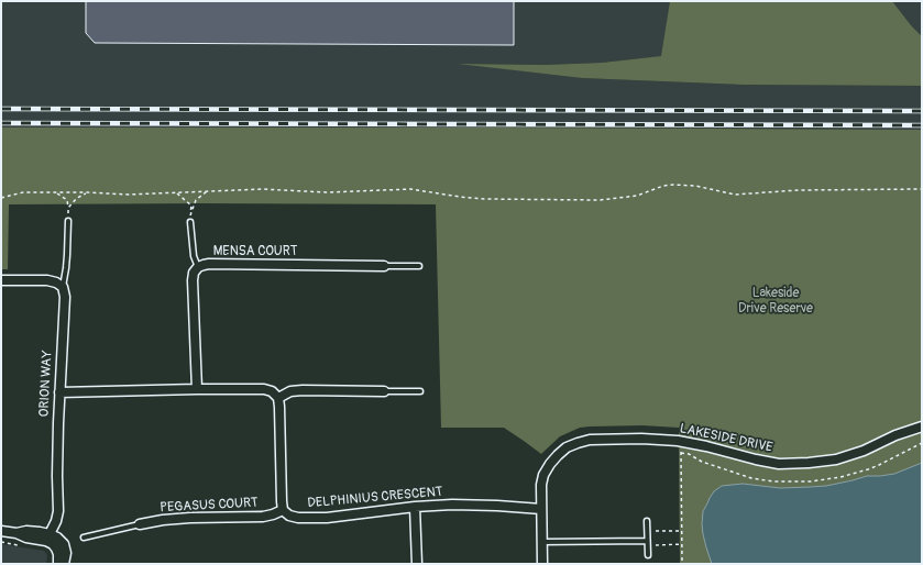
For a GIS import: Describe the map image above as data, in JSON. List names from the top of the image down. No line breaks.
{"streets":{"street":["MENSA COURT","ORION WAY","LAKESIDE DRIVE","DELPHINIUS CRESCENT","PEGASUS COURT"]},"crossings":[["LAKESIDE DRIVE","DELPHINIUS CRESCENT"],["DELPHINIUS CRESCENT","PEGASUS COURT"]],"parks":["Lakeside Drive Reserve"]}
